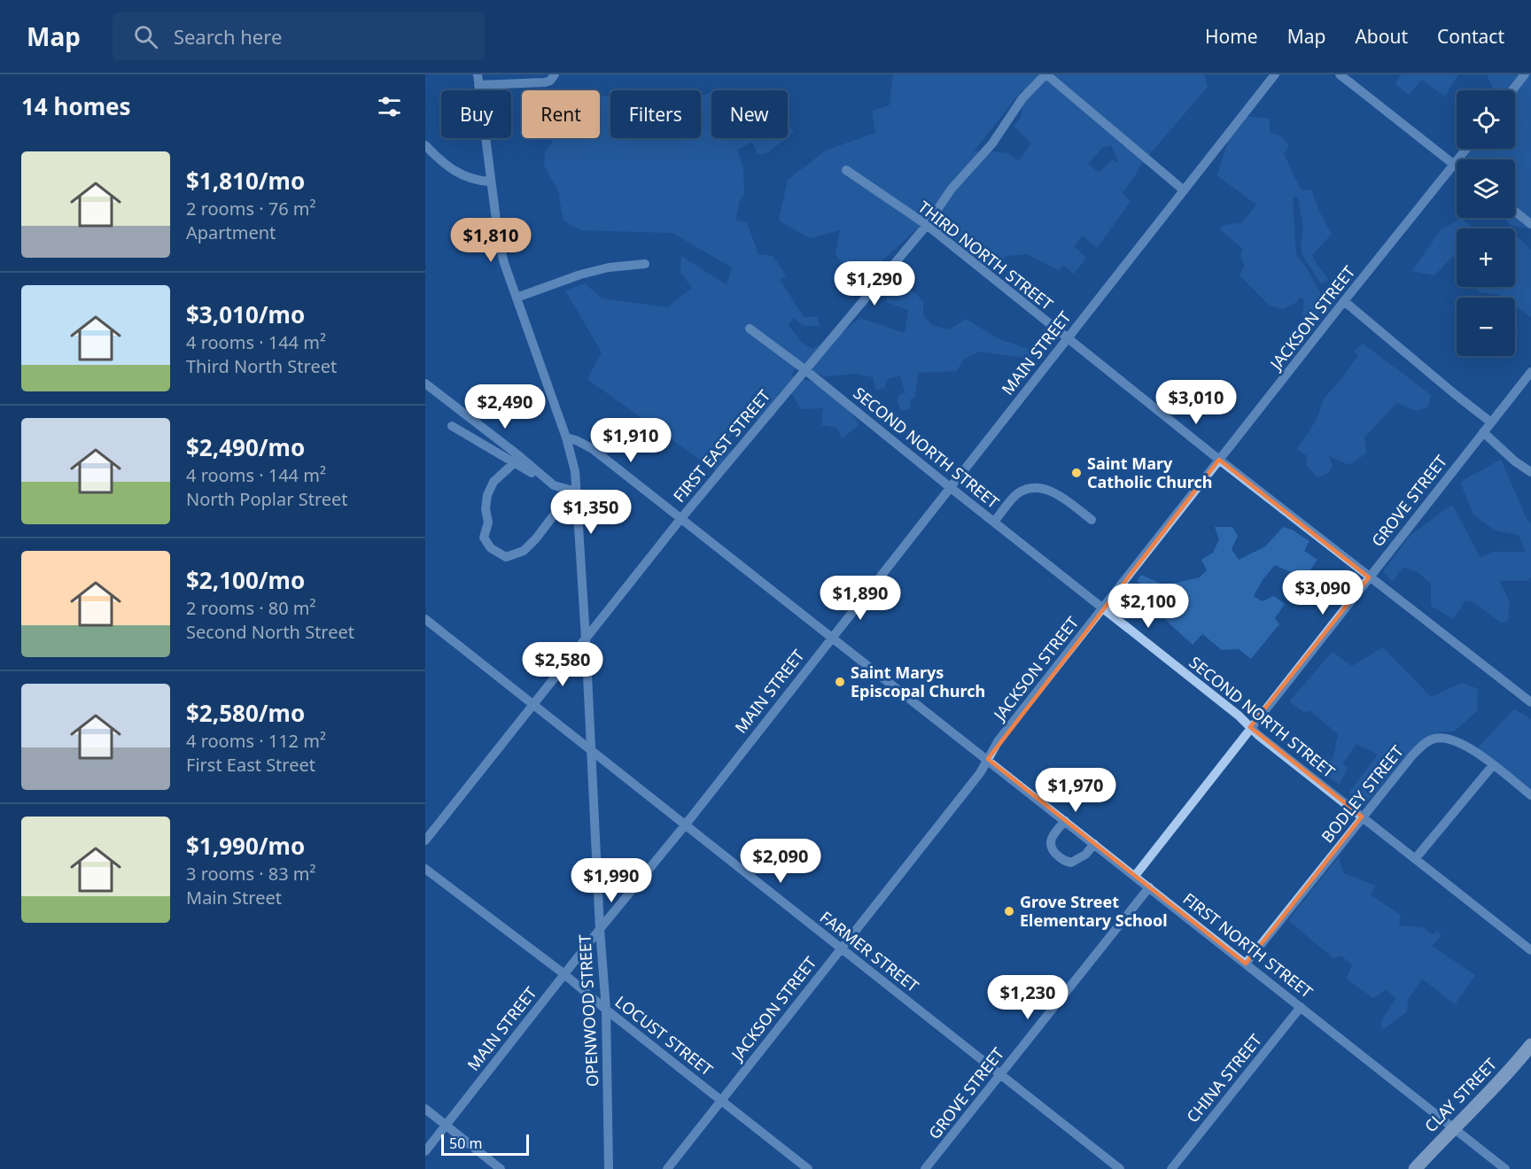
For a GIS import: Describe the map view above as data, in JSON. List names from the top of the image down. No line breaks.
{"streets":{"main road":["CLAY STREET"],"street":["THIRD NORTH STREET","JACKSON STREET","MAIN STREET","FIRST EAST STREET","SECOND NORTH STREET","GROVE STREET","BODLEY STREET","FIRST NORTH STREET","FARMER STREET","OPENWOOD STREET","LOCUST STREET","CHINA STREET"]},"crossings":[["THIRD NORTH STREET","JACKSON STREET"],["THIRD NORTH STREET","MAIN STREET"],["THIRD NORTH STREET","FIRST EAST STREET"],["THIRD NORTH STREET","GROVE STREET"],["JACKSON STREET","SECOND NORTH STREET"],["JACKSON STREET","FIRST NORTH STREET"],["JACKSON STREET","FARMER STREET"],["JACKSON STREET","LOCUST STREET"],["MAIN STREET","SECOND NORTH STREET"],["MAIN STREET","FIRST NORTH STREET"],["MAIN STREET","FARMER STREET"],["MAIN STREET","OPENWOOD STREET"],["MAIN STREET","LOCUST STREET"],["FIRST EAST STREET","SECOND NORTH STREET"],["FIRST EAST STREET","FIRST NORTH STREET"],["FIRST EAST STREET","FARMER STREET"],["FIRST EAST STREET","OPENWOOD STREET"],["SECOND NORTH STREET","GROVE STREET"],["SECOND NORTH STREET","BODLEY STREET"],["GROVE STREET","FIRST NORTH STREET"],["GROVE STREET","FARMER STREET"],["BODLEY STREET","FIRST NORTH STREET"],["FIRST NORTH STREET","OPENWOOD STREET"],["FIRST NORTH STREET","CHINA STREET"],["FIRST NORTH STREET","CLAY STREET"],["FARMER STREET","OPENWOOD STREET"],["OPENWOOD STREET","LOCUST STREET"]],"places":["Saint Mary Catholic Church","Saint Marys Episcopal Church","Grove Street Elementary School"],"scale_bar":"50 m","page":{"header":"Map","search":"Search here","nav":["Home","Map","About","Contact"],"heading":"14 homes","map_buttons":["+","−"],"chip":["Buy","Rent","Filters","New"],"list":[{"name":"$1,810/mo","note":"2 rooms · 76 m² · Apartment"},{"name":"$3,010/mo","note":"4 rooms · 144 m² · Third North Street"},{"name":"$2,490/mo","note":"4 rooms · 144 m² · North Poplar Street"},{"name":"$2,100/mo","note":"2 rooms · 80 m² · Second North Street"},{"name":"$2,580/mo","note":"4 rooms · 112 m² · First East Street"},{"name":"$1,990/mo","note":"3 rooms · 83 m² · Main Street"}],"price":["$1,810","$1,290","$3,010","$2,490","$1,910","$1,350","$3,090","$1,890","$2,100","$2,580","$1,970","$2,090","$1,990","$1,230"],"scale":"50 m"}}
